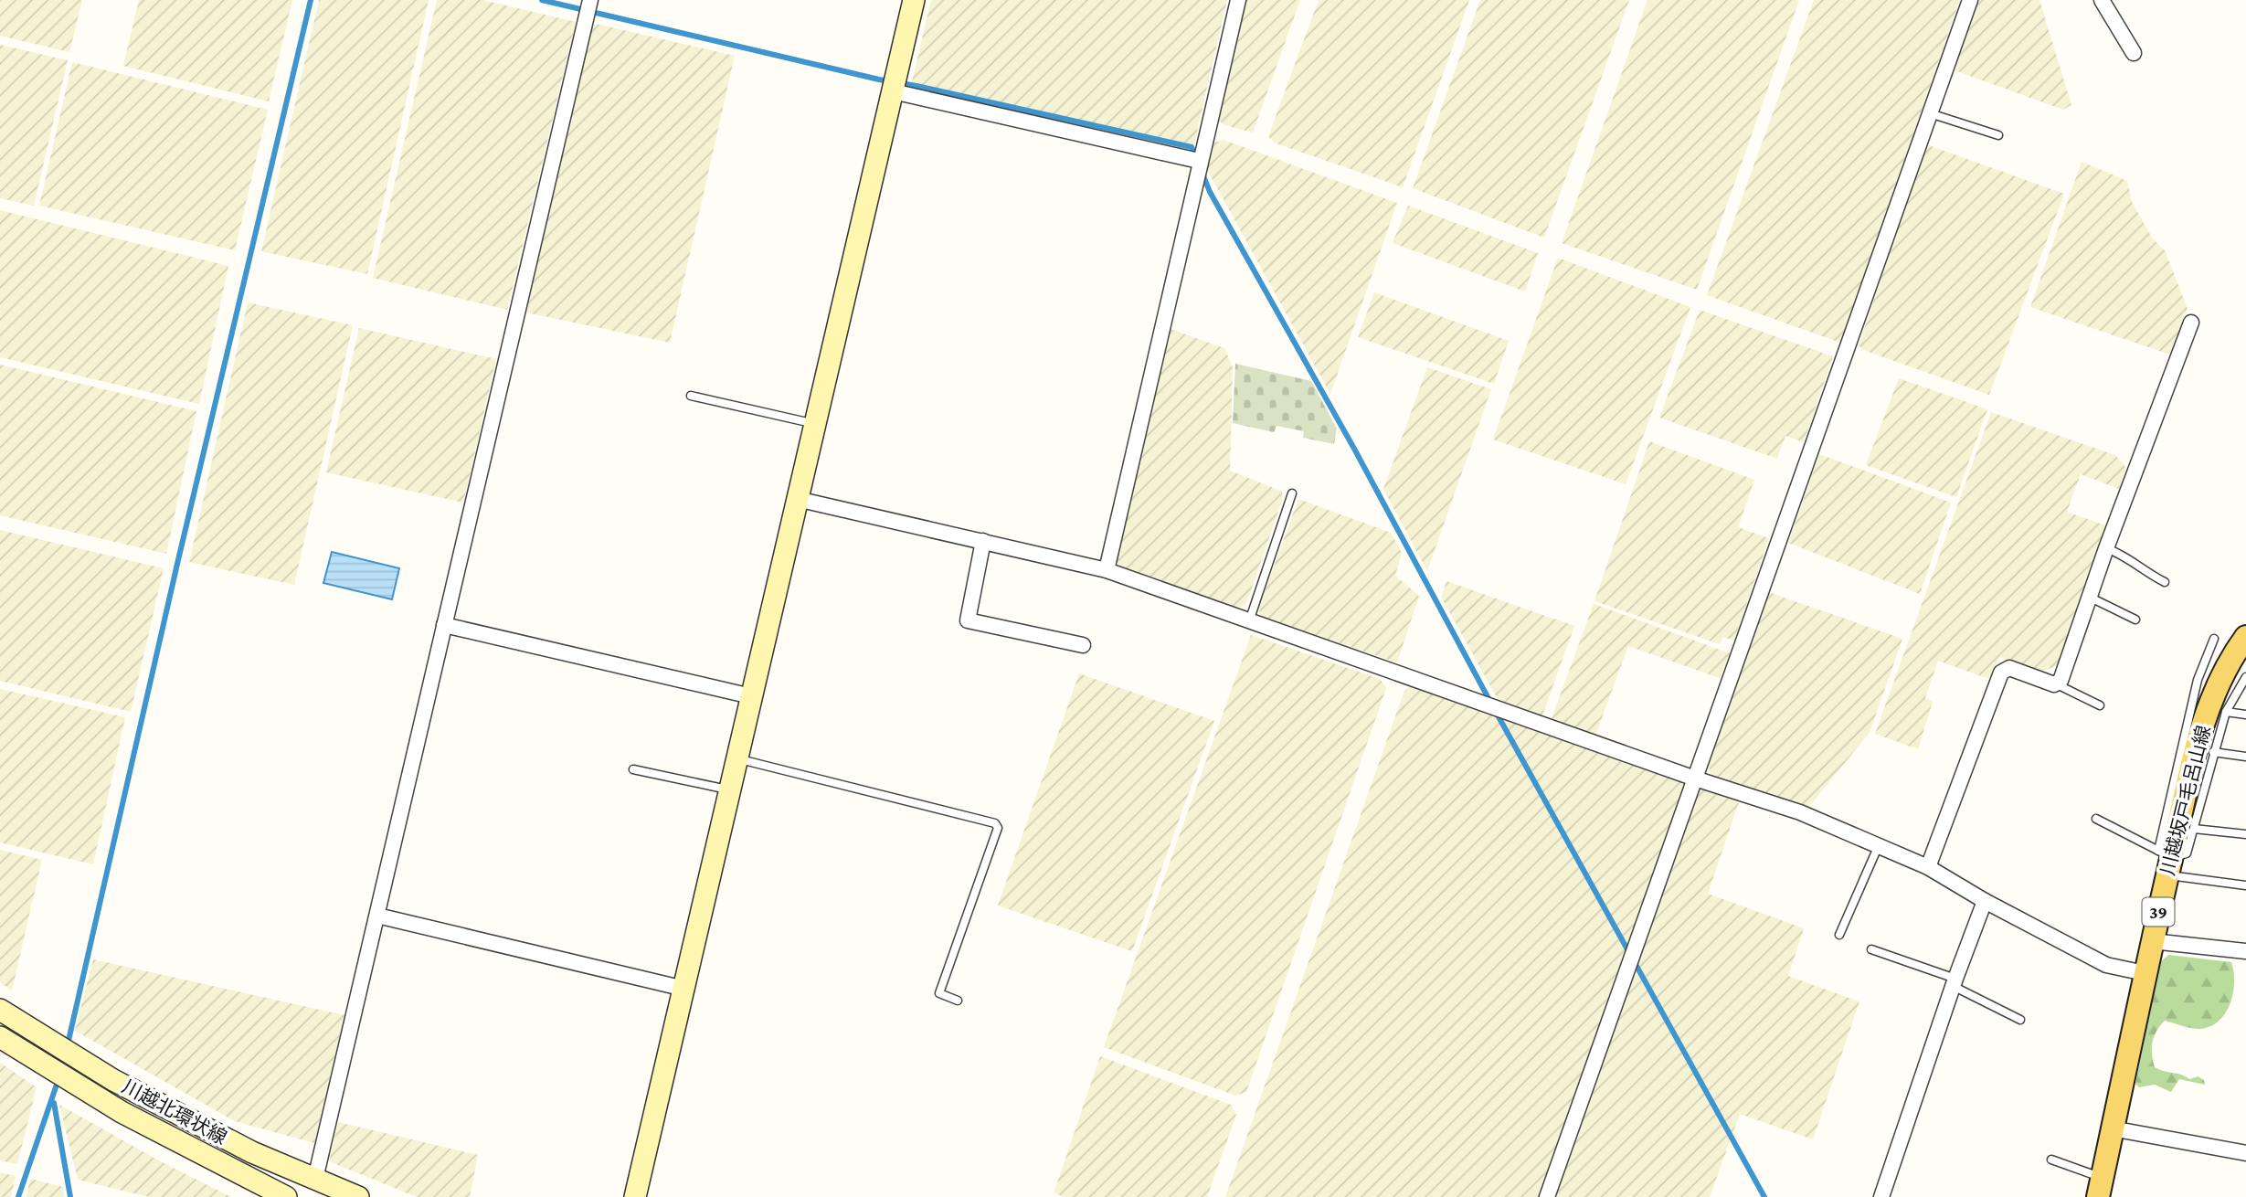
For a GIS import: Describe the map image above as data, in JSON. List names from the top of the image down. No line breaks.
{"streets":{"main road":["川越坂戸毛呂山線","39"],"street":["川越北環状線"]}}
